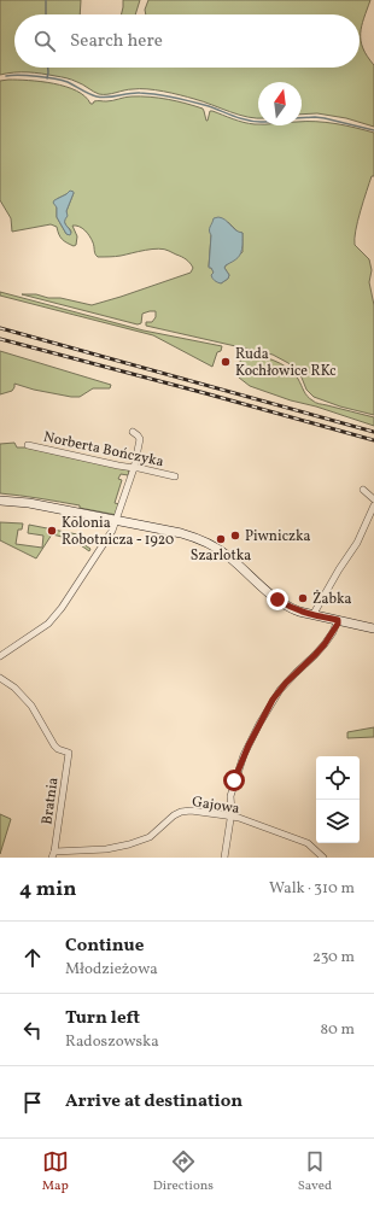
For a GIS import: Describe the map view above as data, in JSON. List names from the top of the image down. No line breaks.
{"streets":{"street":["Norberta Bończyka","Bratnia","Gajowa"]},"crossings":[["Bratnia","Gajowa"]],"places":["Ruda Kochłowice RKc","Kolonia Robotnicza - 1920","Piwniczka","Szarlotka","Żabka"],"north":"top","page":{"search":"Search here","heading":["4 min","Walk · 310 m"],"list":[["Continue","Młodzieżowa","230 m"],["Turn left","Radoszowska","80 m"],"Arrive at destination"],"nav":["Map","Directions","Saved"]}}
